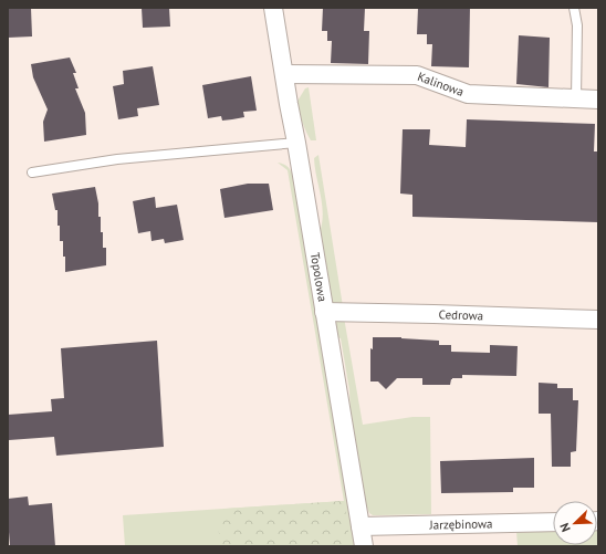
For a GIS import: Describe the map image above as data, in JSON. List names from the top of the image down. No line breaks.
{"streets":{"street":["Kalinowa","Topolowa","Cedrowa","Jarzębinowa"]},"crossings":[["Kalinowa","Topolowa"],["Topolowa","Cedrowa"],["Topolowa","Jarzębinowa"]],"north":"bottom left"}
